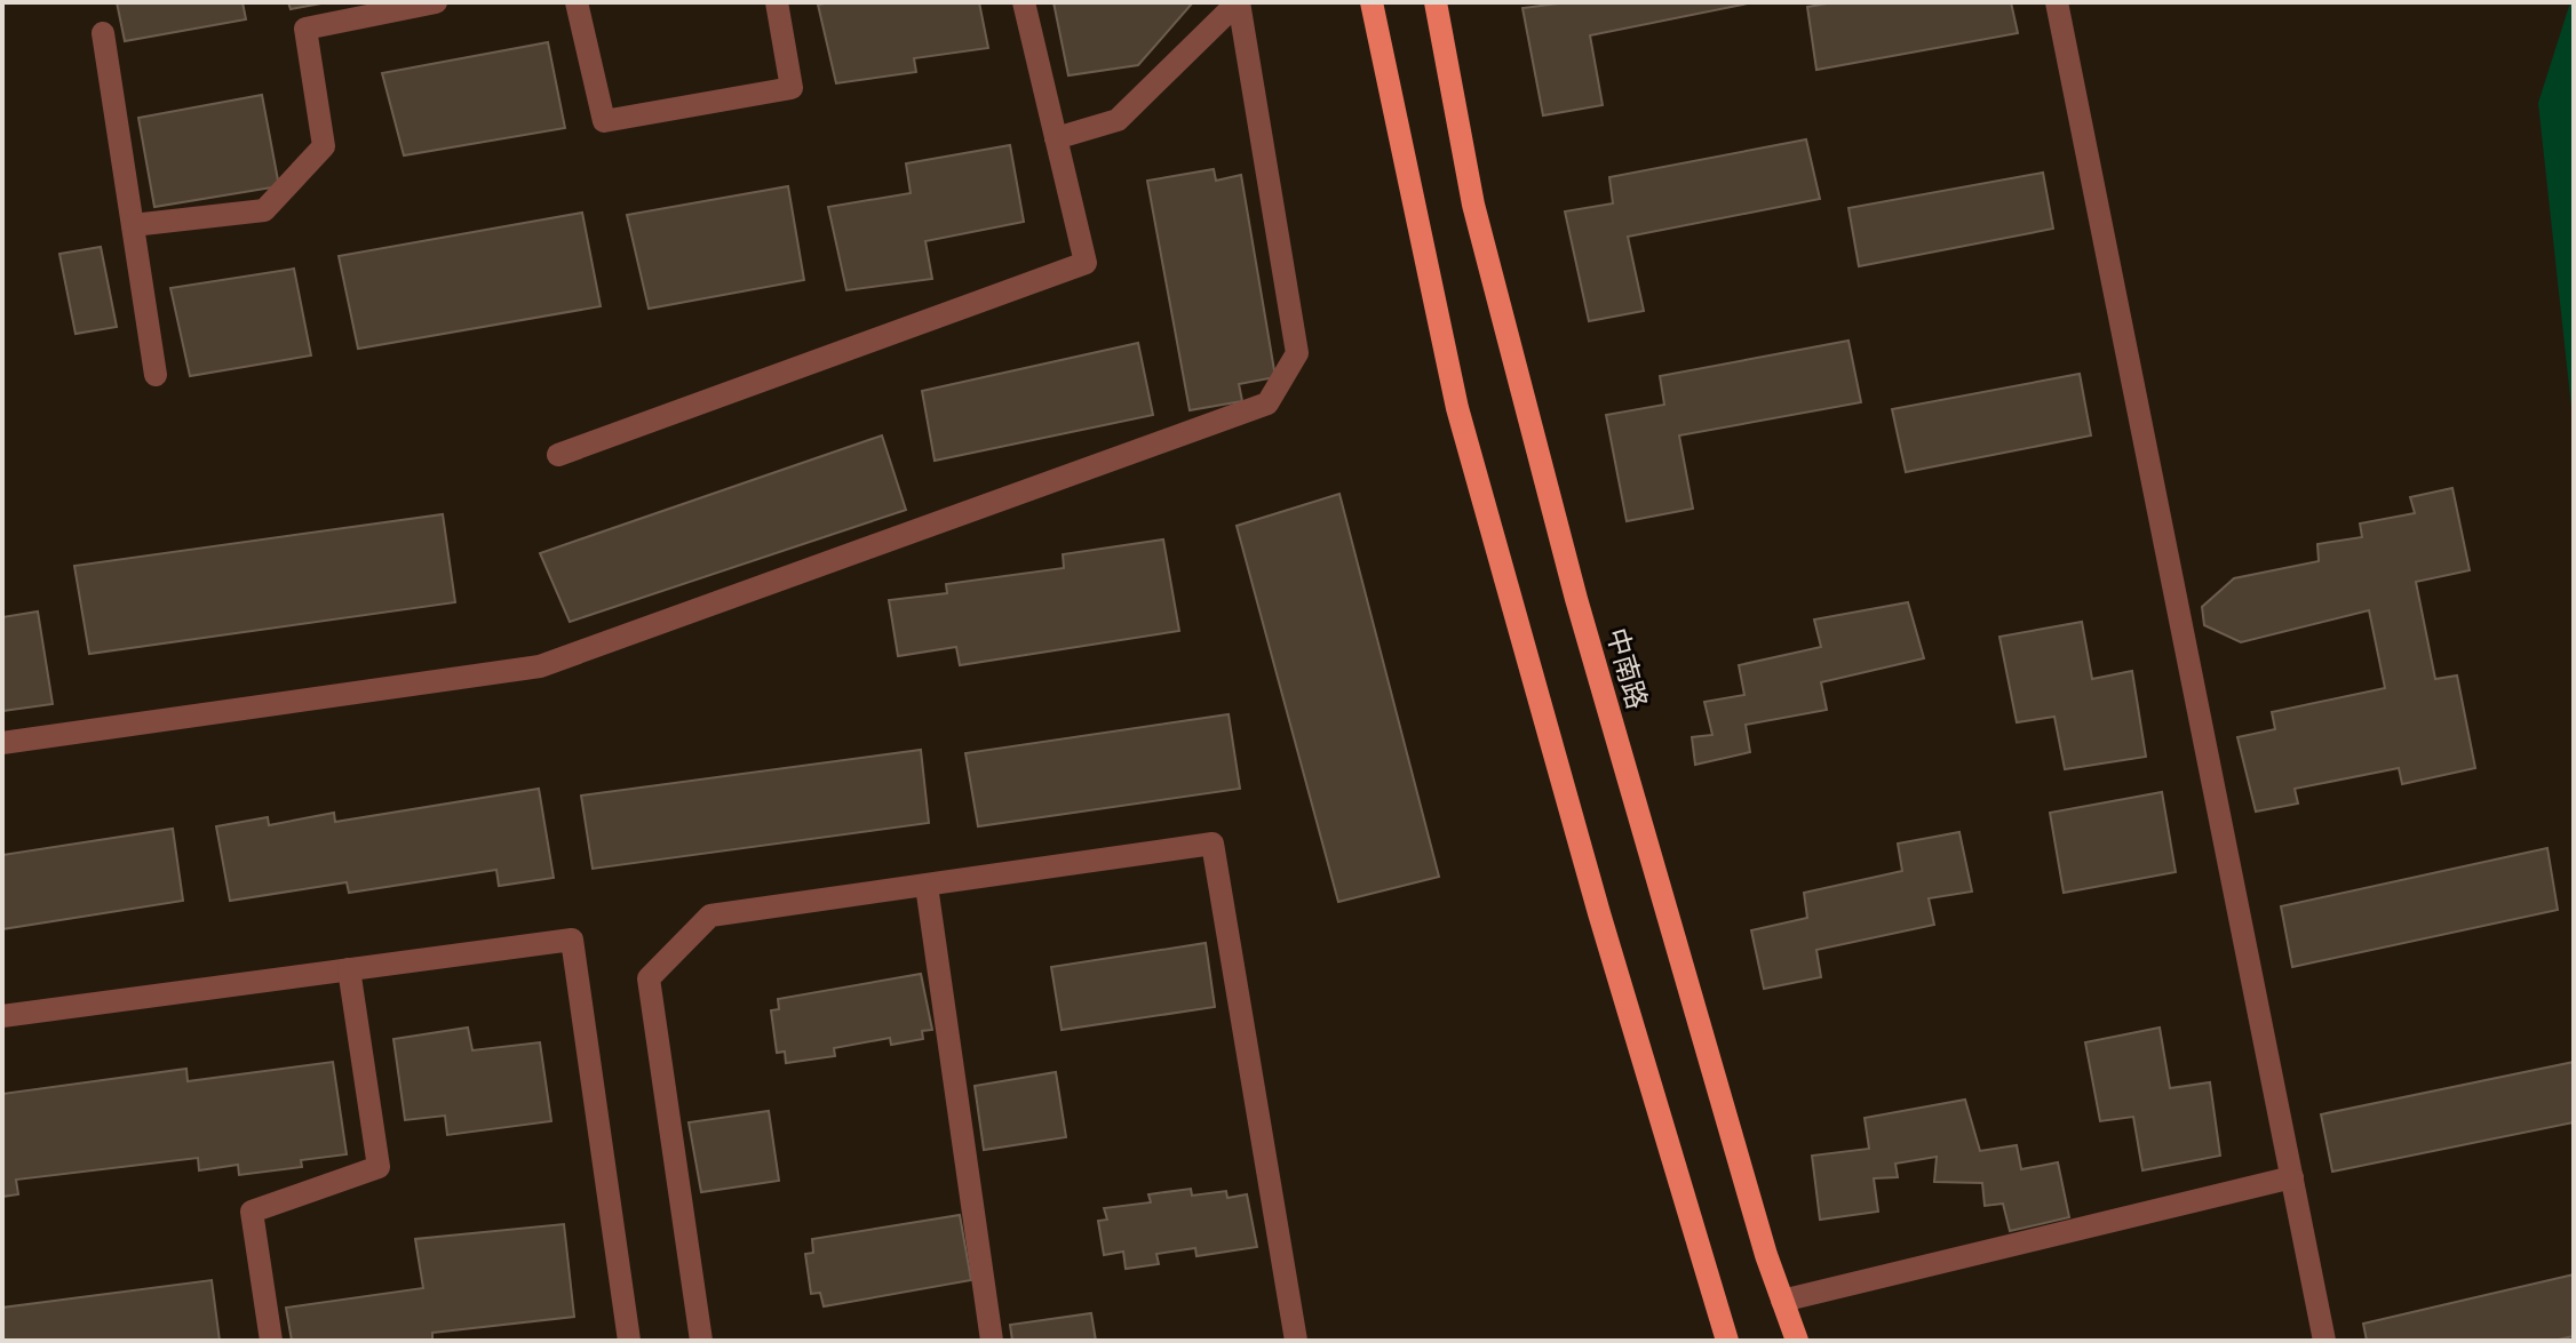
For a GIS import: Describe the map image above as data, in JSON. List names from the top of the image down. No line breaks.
{"streets":{"main road":["中南路"]}}
